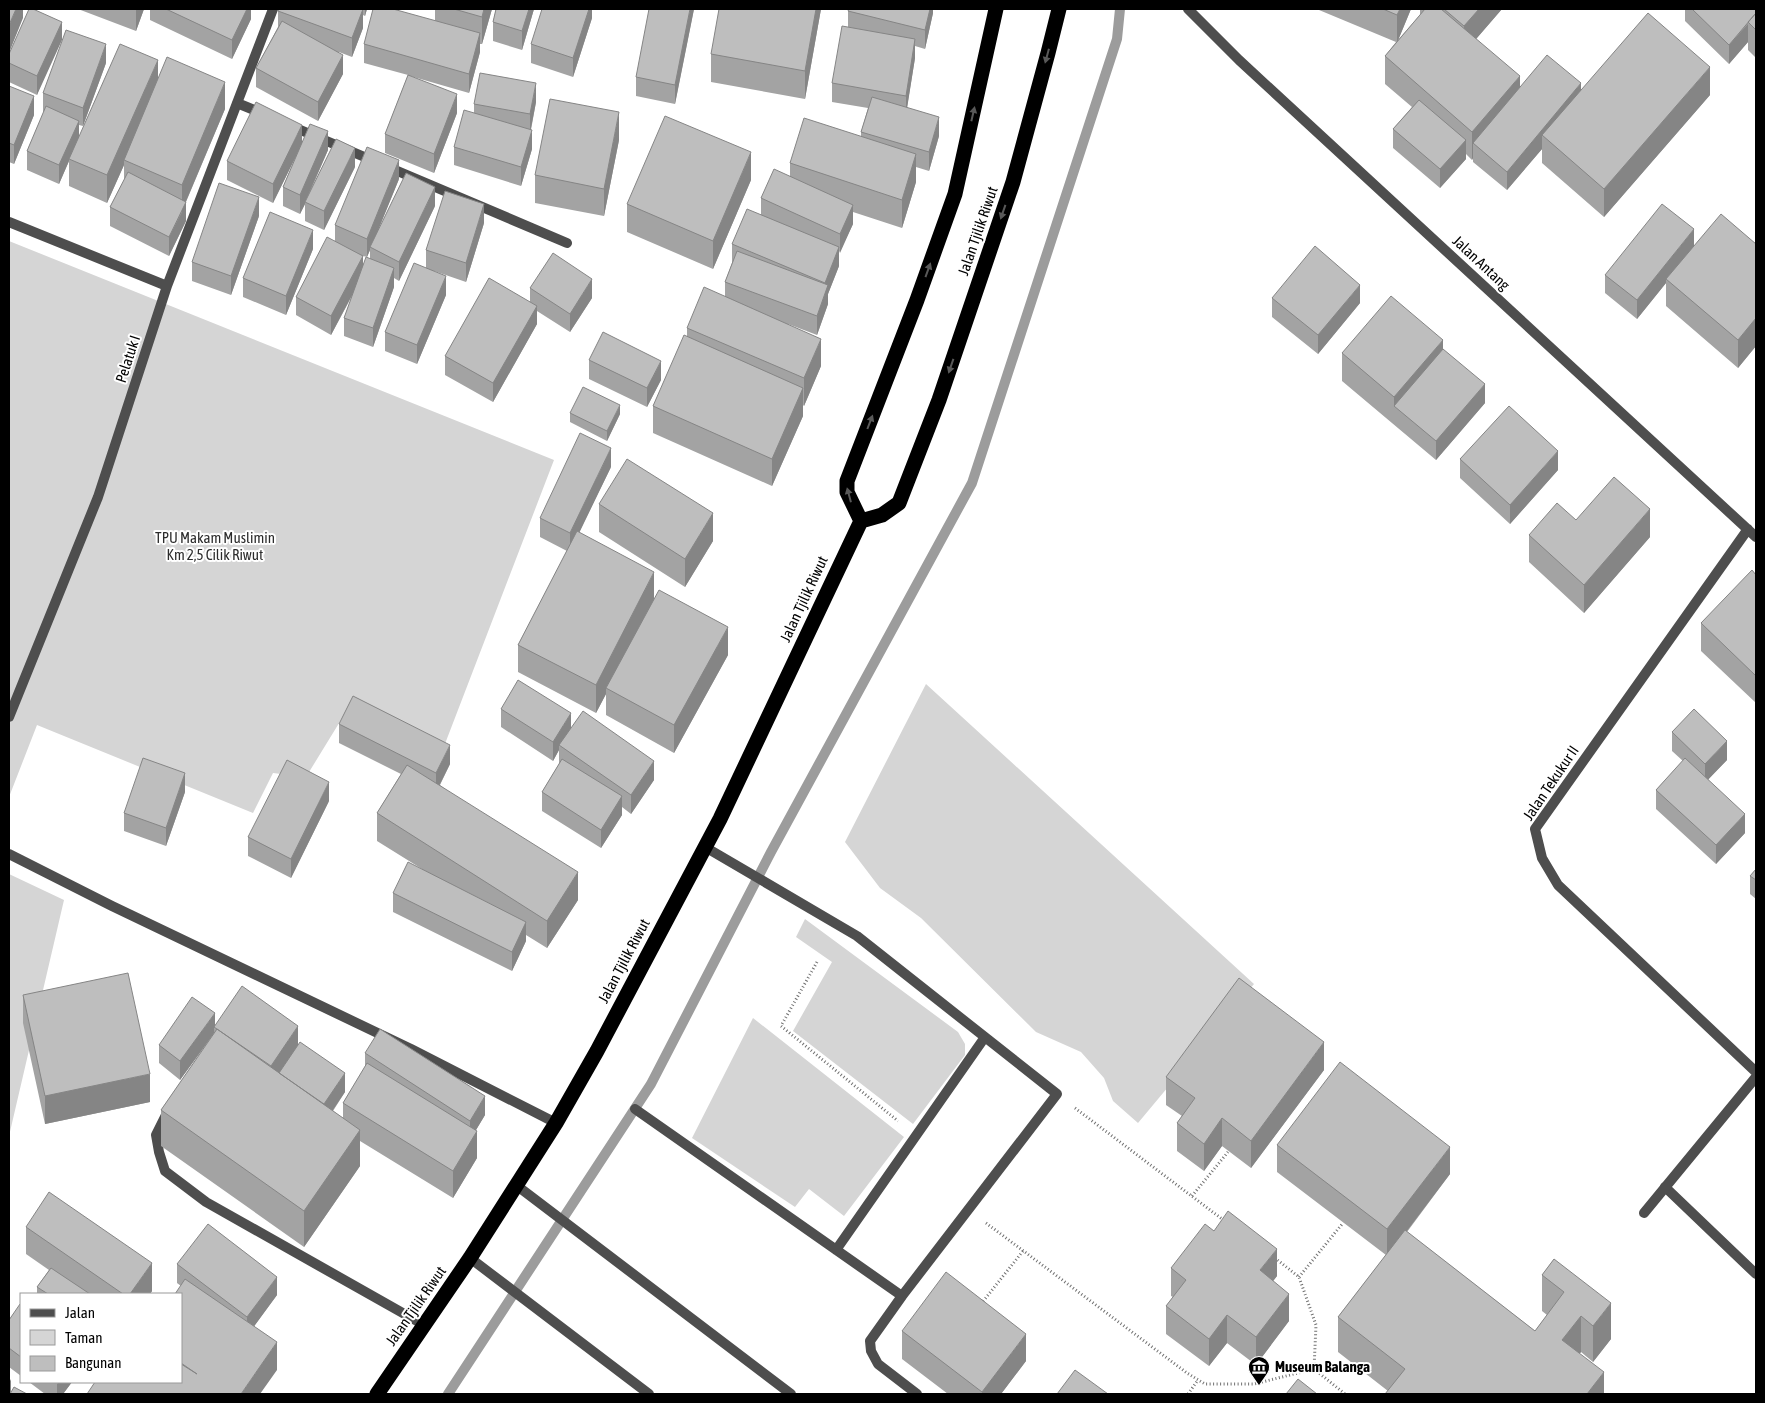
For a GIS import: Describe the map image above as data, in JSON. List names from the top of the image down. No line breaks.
{"streets":{"highway":["Jalan Tjilik Riwut"],"street":["Jalan Antang","Pelatuk I","Jalan Tekukur II"]},"crossings":[["Jalan Antang","Jalan Tekukur II"]],"parks":["TPU Makam Muslimin Km 2,5 Cilik Riwut"],"places":{"museum":["Museum Balanga"]},"legend":["Jalan","Taman","Bangunan"]}
